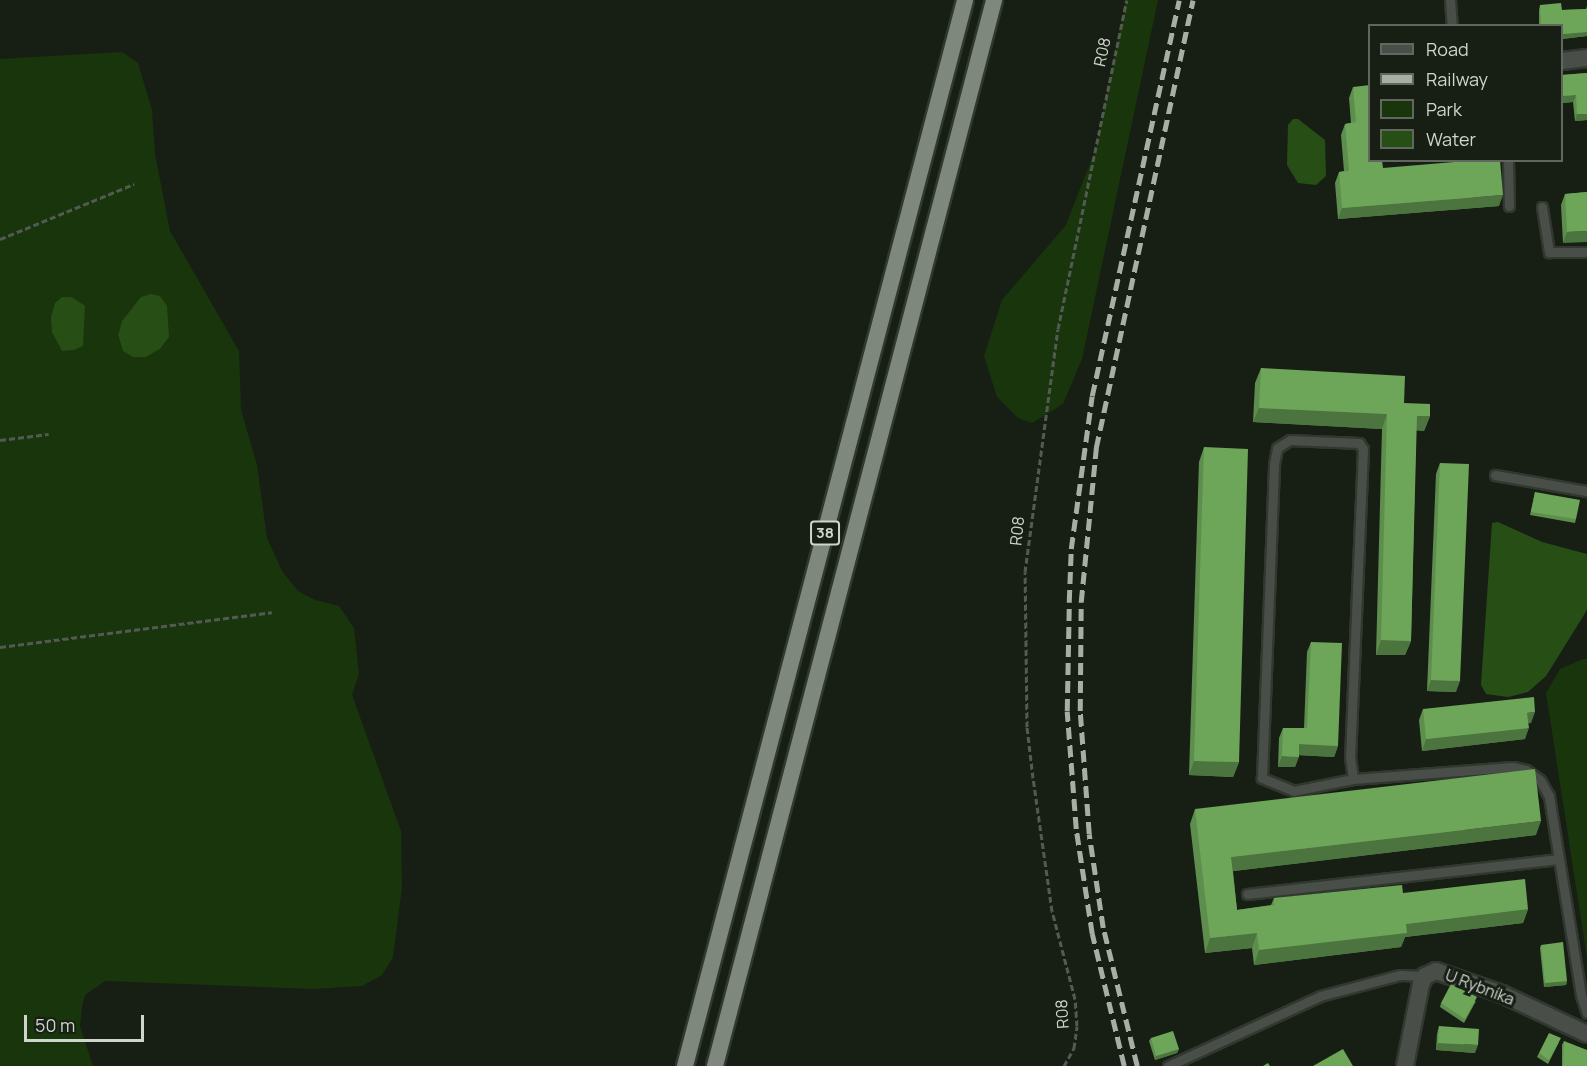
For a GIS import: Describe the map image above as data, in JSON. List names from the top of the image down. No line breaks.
{"streets":{"highway":["38"],"street":["U Rybníka"],"path":["R08"]},"legend":["Road","Railway","Park","Water"],"scale_bar":"50 m"}
